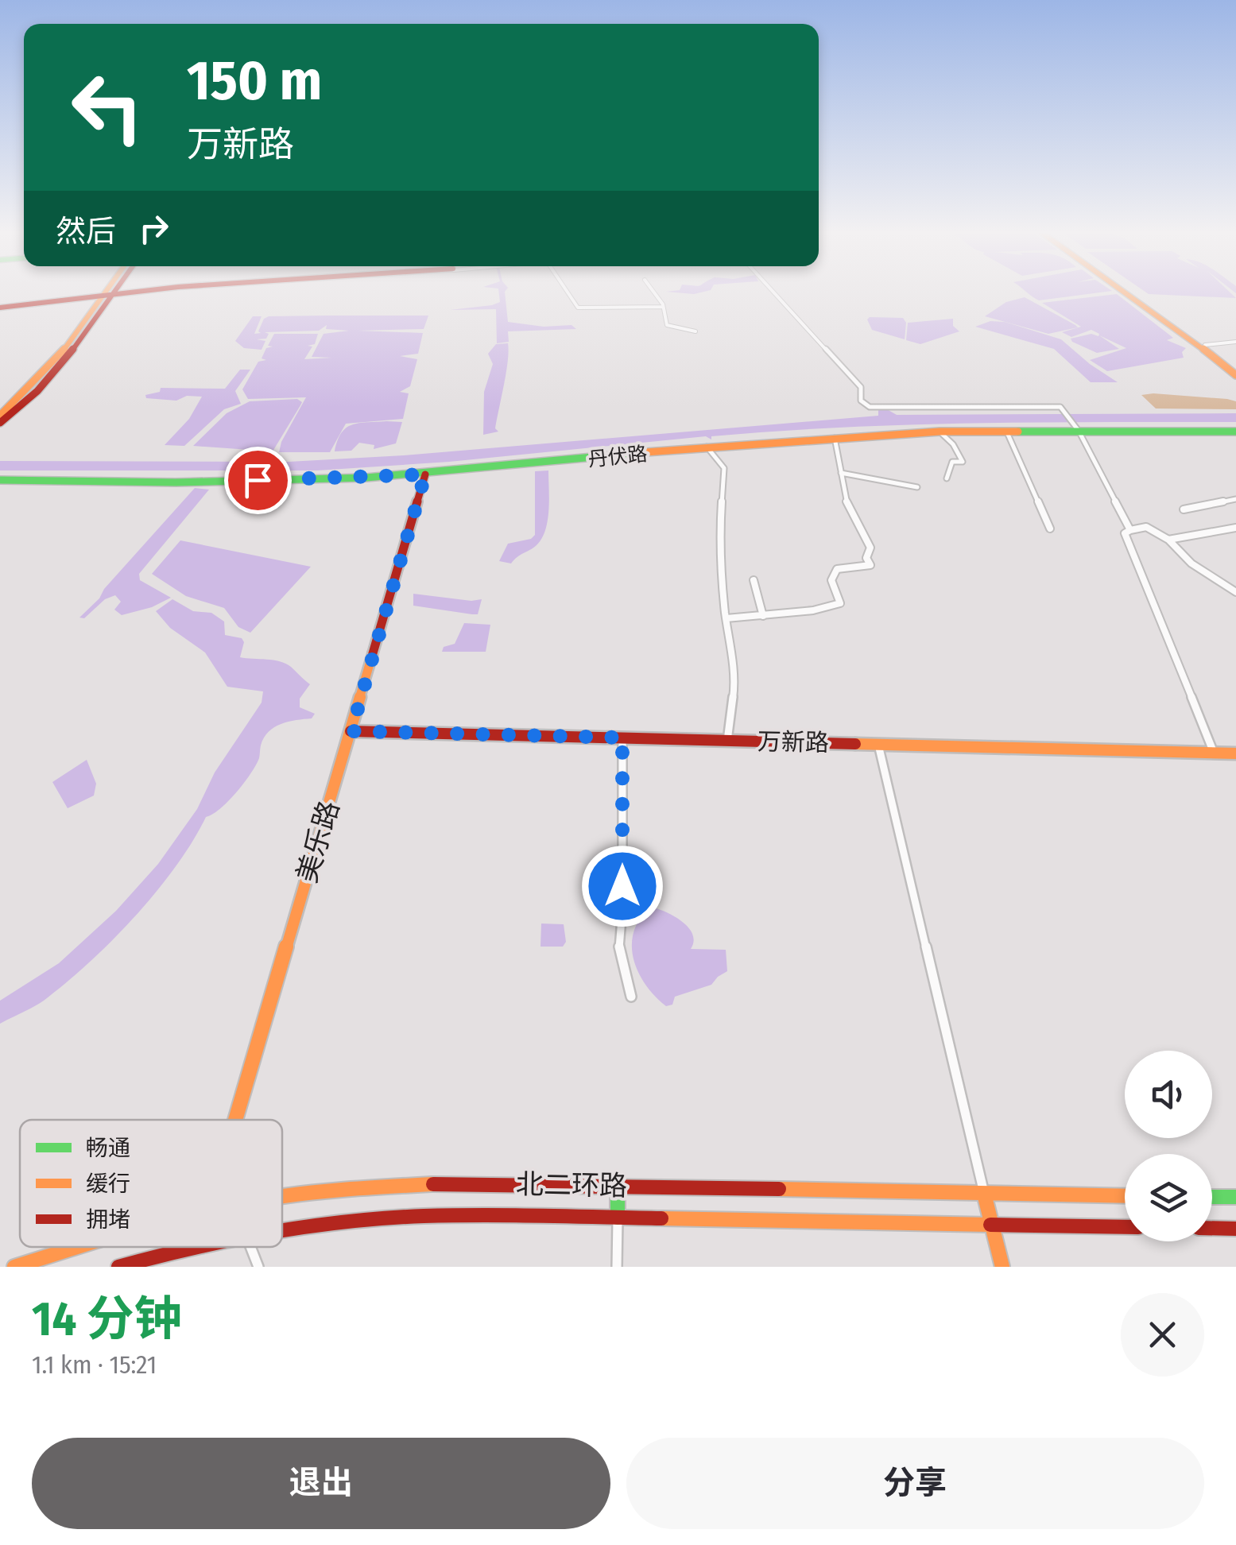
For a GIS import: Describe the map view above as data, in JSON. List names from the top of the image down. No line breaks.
{"streets":{"main road":["丹伏路","万新路","美乐路","北二环路"]},"crossings":[["丹伏路","美乐路"],["万新路","美乐路"]],"legend":["畅通","缓行","拥堵"],"page":{"turn":["150 m","万新路"],"then":"然后","heading":["14 分钟","1.1 km · 15:21"],"buttons":["退出","分享"]}}
